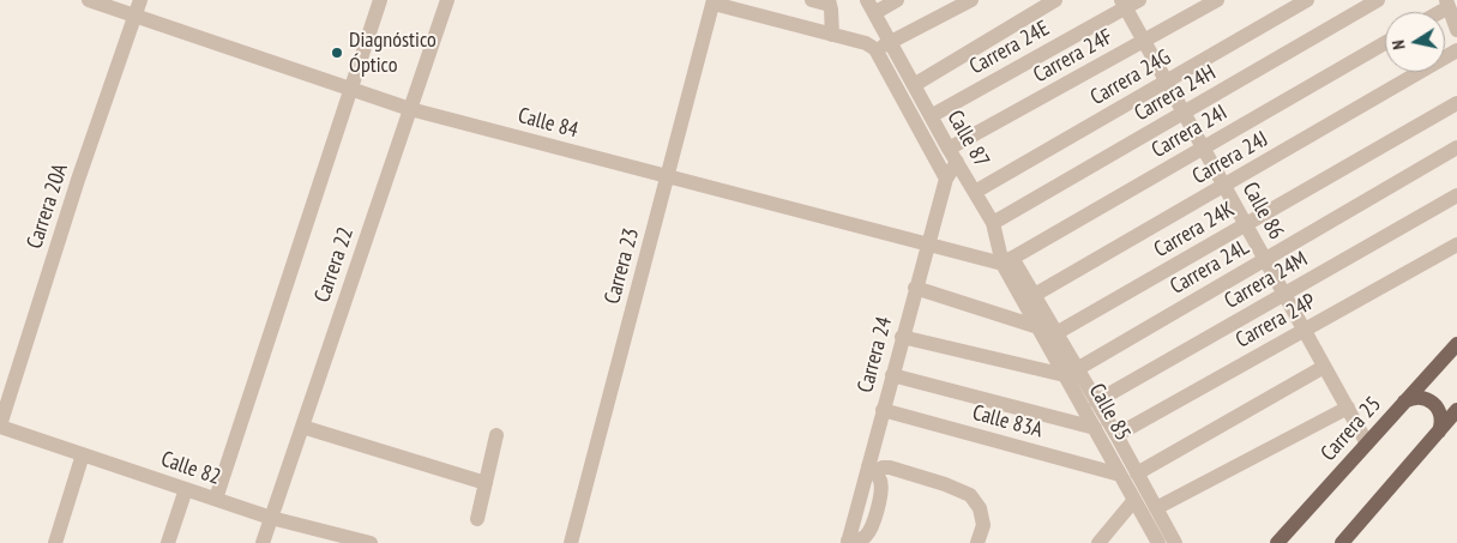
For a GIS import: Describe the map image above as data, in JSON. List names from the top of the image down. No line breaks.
{"streets":{"main road":["Carrera 25"],"street":["Carrera 24E","Carrera 24F","Carrera 24G","Carrera 24H","Calle 84","Carrera 24I","Calle 87","Carrera 24J","Carrera 20A","Calle 86","Carrera 24K","Carrera 22","Carrera 23","Carrera 24L","Carrera 24M","Carrera 24P","Carrera 24","Calle 85","Calle 83A","Calle 82"]},"crossings":[["Carrera 24E","Calle 87"],["Carrera 24E","Calle 86"],["Carrera 24F","Calle 87"],["Carrera 24F","Calle 86"],["Carrera 24G","Calle 87"],["Carrera 24G","Calle 86"],["Carrera 24H","Calle 87"],["Carrera 24H","Calle 86"],["Calle 84","Carrera 24I"],["Calle 84","Calle 87"],["Calle 84","Carrera 20A"],["Calle 84","Carrera 22"],["Calle 84","Carrera 23"],["Calle 84","Carrera 24"],["Carrera 24I","Calle 87"],["Carrera 24I","Calle 86"],["Calle 87","Carrera 24J"],["Calle 87","Carrera 24"],["Calle 87","Calle 85"],["Carrera 24J","Calle 86"],["Carrera 24J","Calle 85"],["Carrera 20A","Calle 82"],["Calle 86","Carrera 24K"],["Calle 86","Carrera 24L"],["Calle 86","Carrera 24M"],["Calle 86","Carrera 24P"],["Calle 86","Carrera 25"],["Carrera 24K","Calle 85"],["Carrera 22","Calle 82"],["Carrera 24L","Calle 85"],["Carrera 24","Calle 83A"],["Calle 85","Calle 83A"]],"places":["Diagnóstico Óptico"],"north":"left"}
